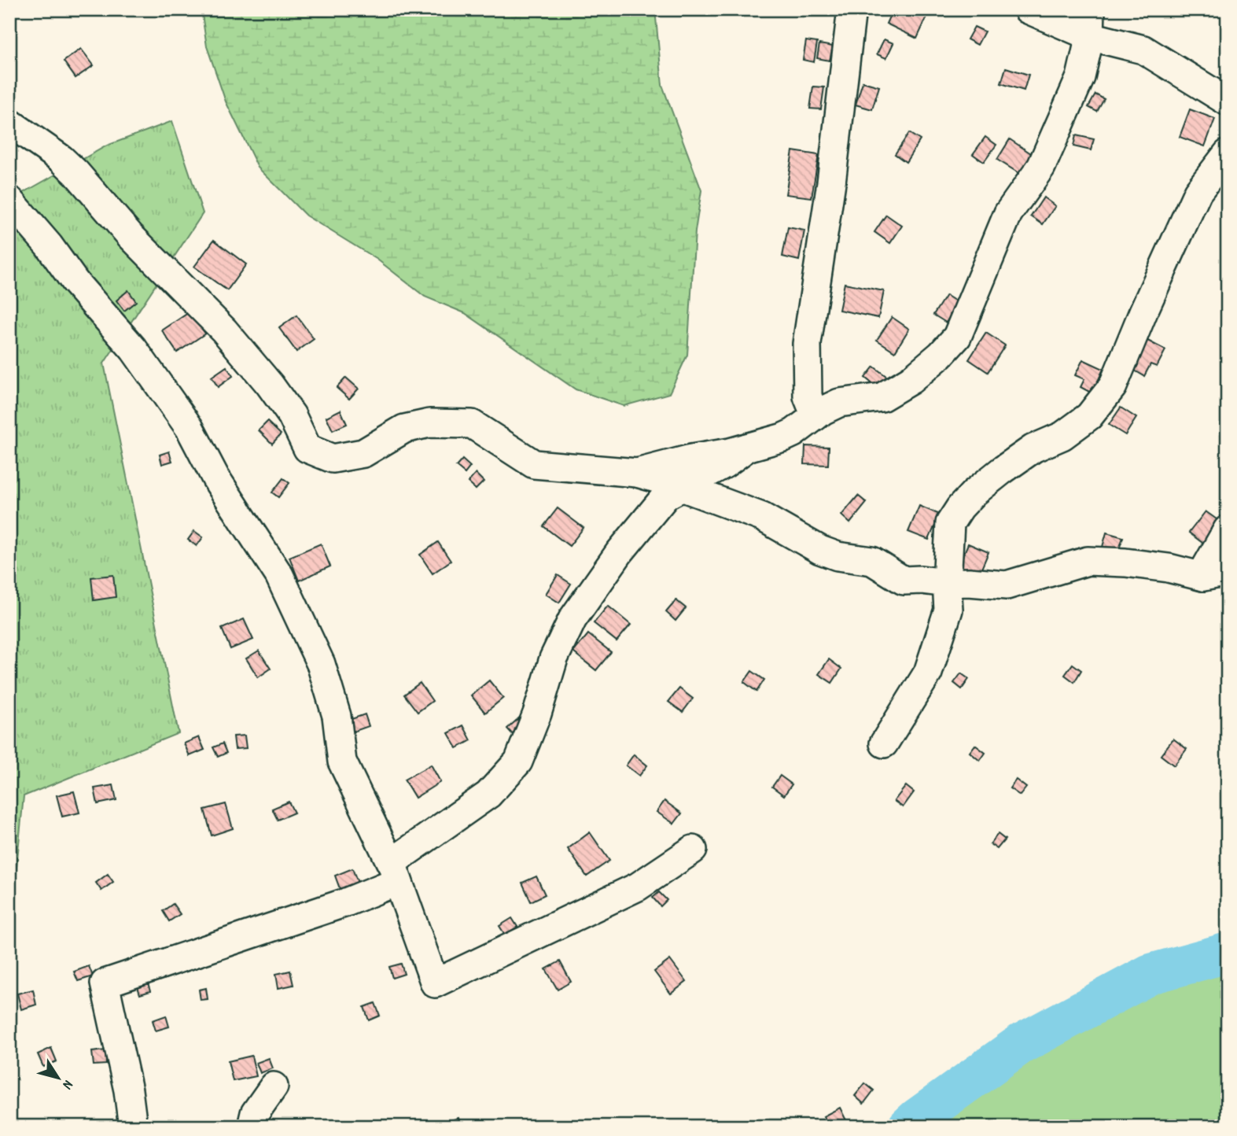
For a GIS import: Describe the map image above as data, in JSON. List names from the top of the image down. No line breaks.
{"north":"bottom right"}
